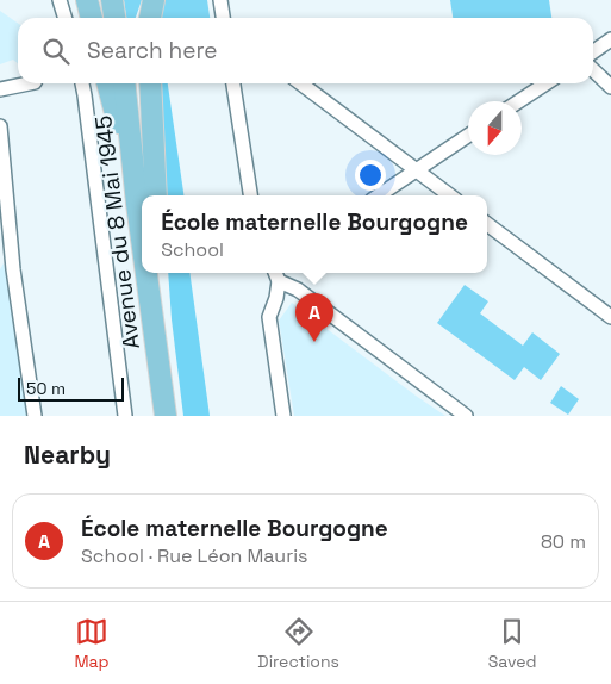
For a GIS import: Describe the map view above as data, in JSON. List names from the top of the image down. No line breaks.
{"streets":{"main road":["Avenue du 8 Mai 1945"]},"scale_bar":"50 m","north":"bottom","page":{"search":"Search here","popup":["École maternelle Bourgogne","School"],"pins":"A","scale":"50 m","heading":"Nearby","list":[{"mark":"A","name":"École maternelle Bourgogne","note":"School · Rue Léon Mauris","value":"80 m"}],"nav":["Map","Directions","Saved"]}}
